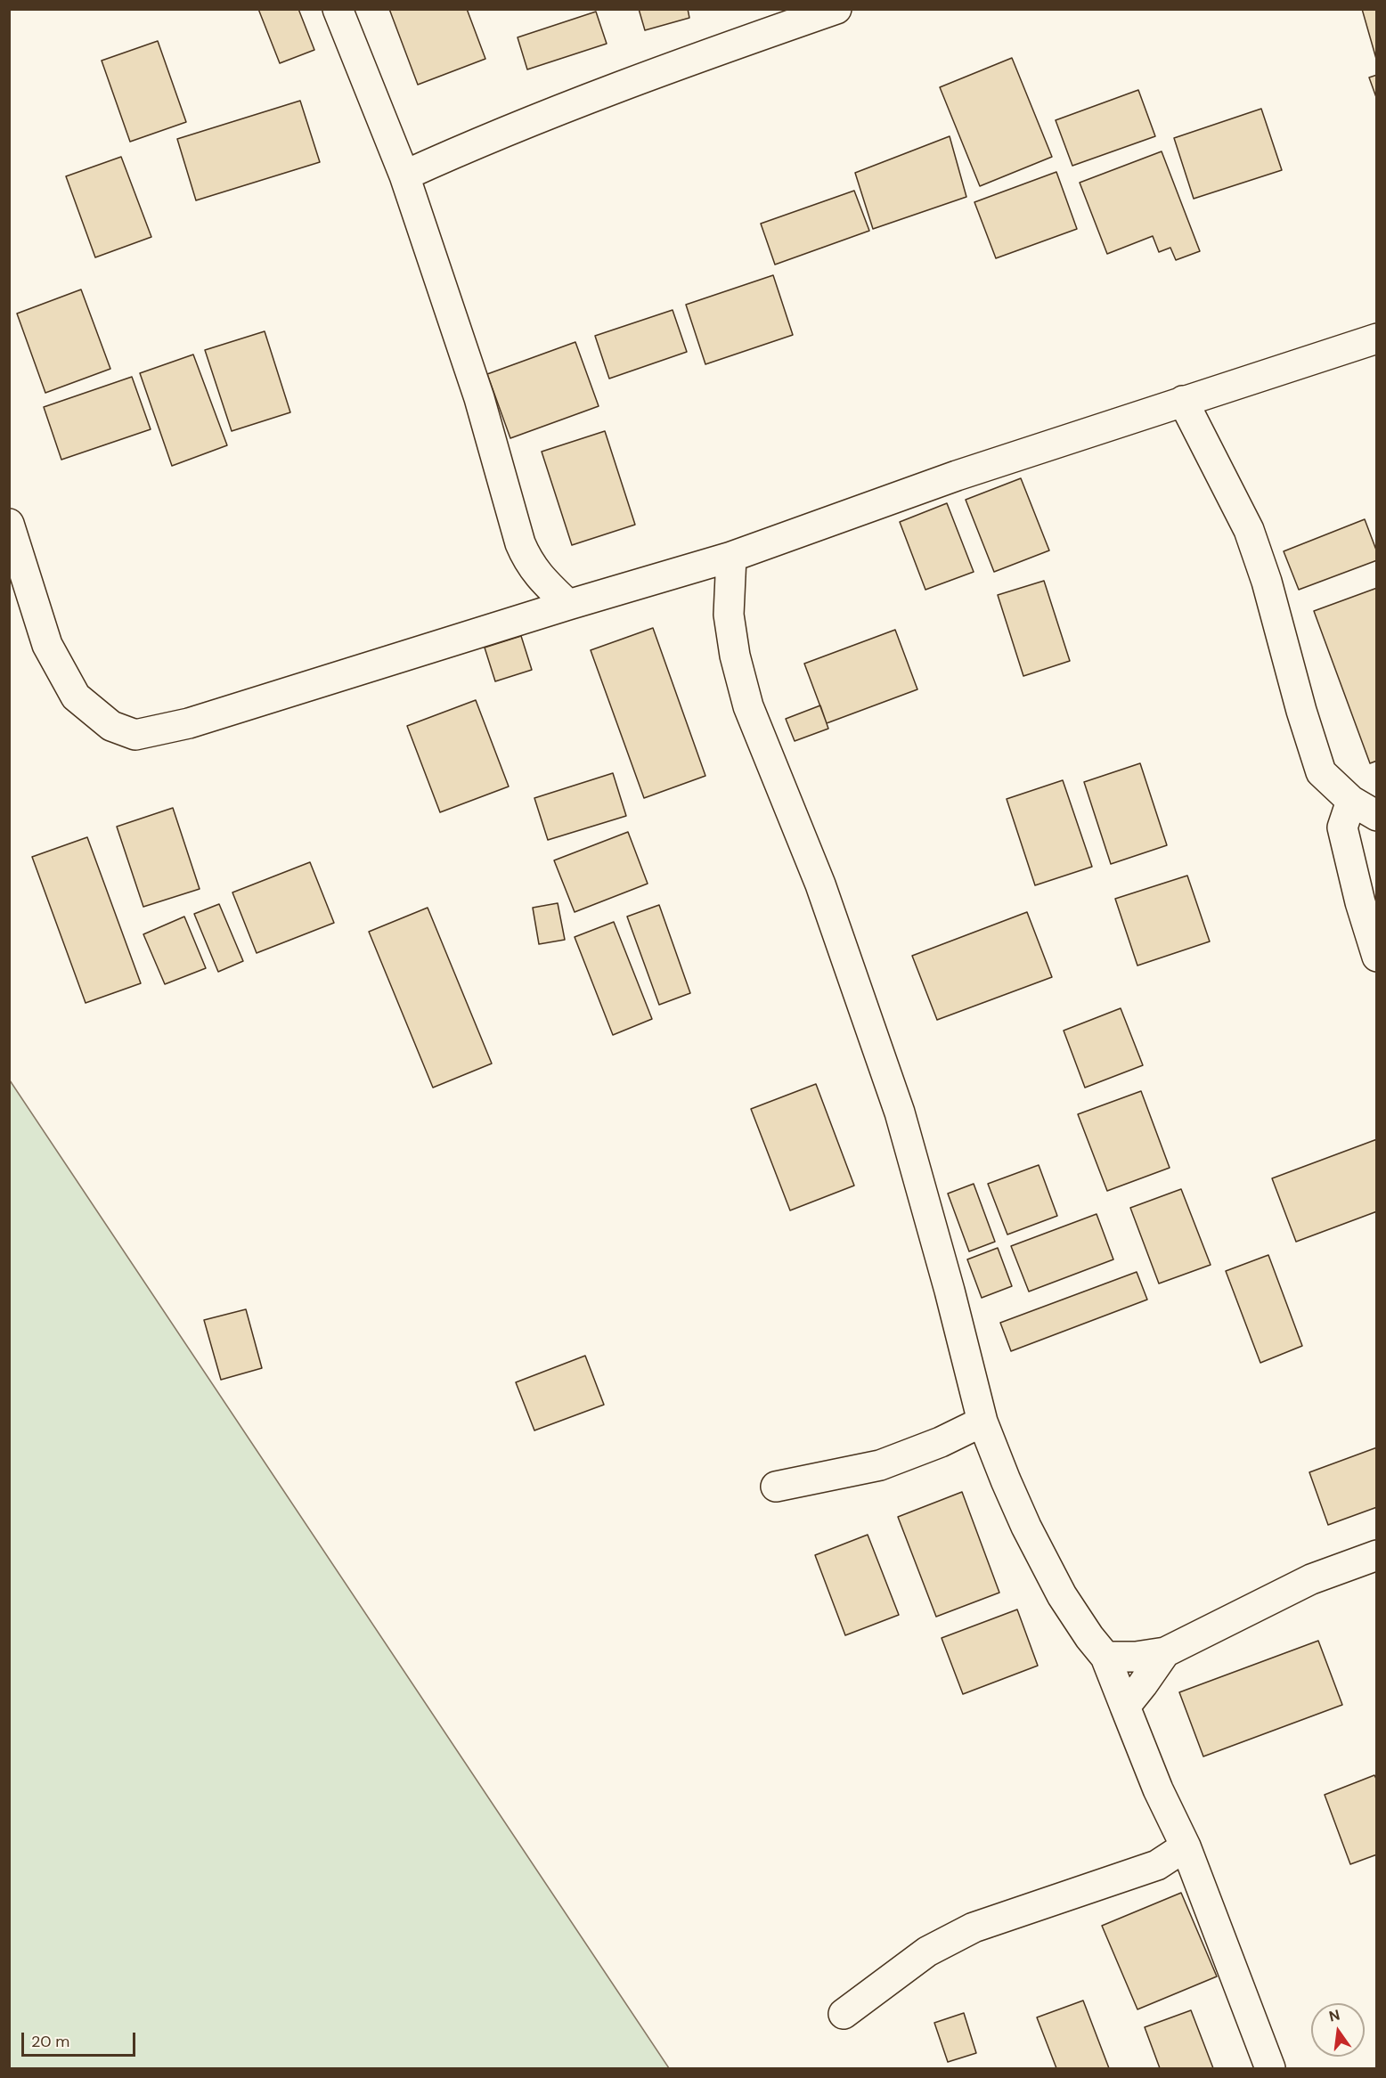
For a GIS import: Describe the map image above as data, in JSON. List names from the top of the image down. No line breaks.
{"scale_bar":"20 m","north":"top"}
